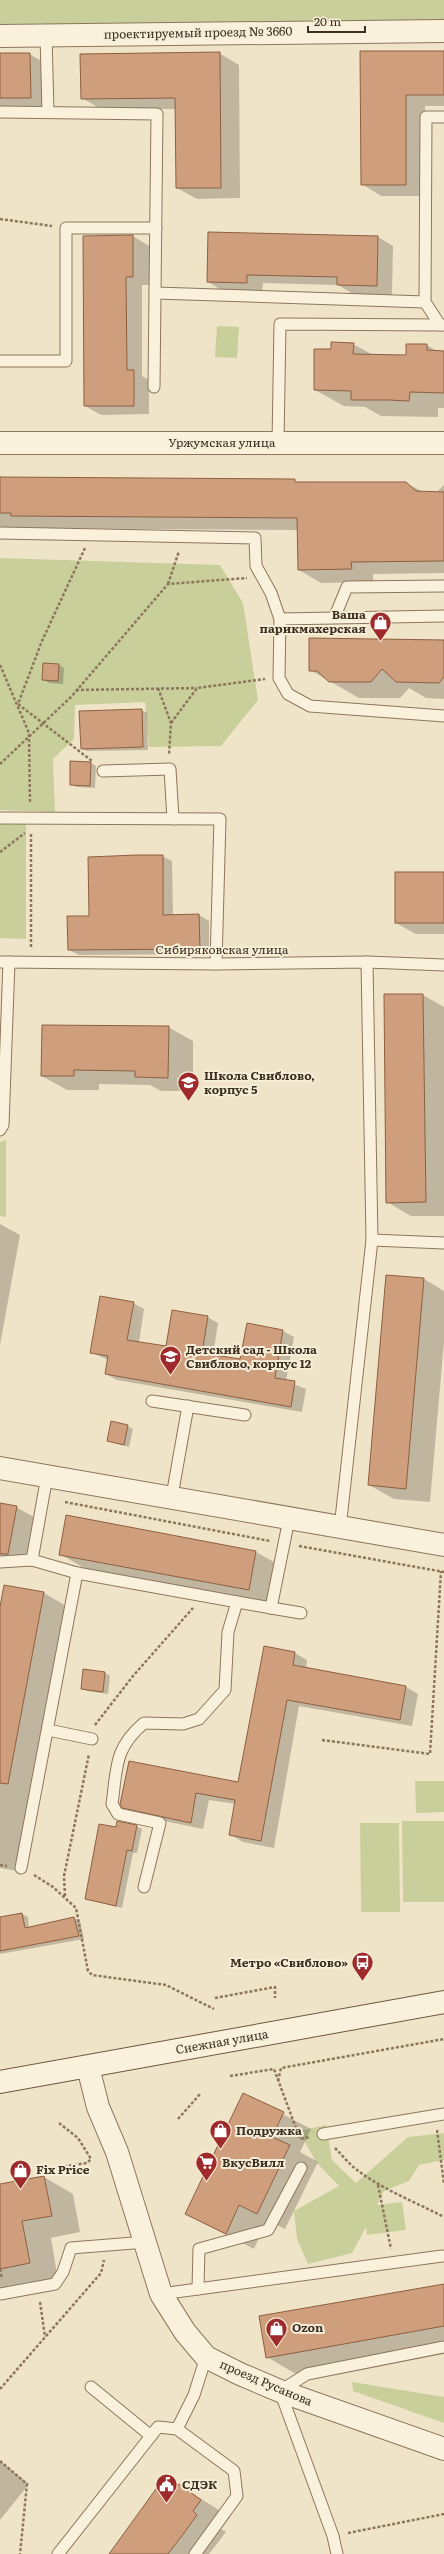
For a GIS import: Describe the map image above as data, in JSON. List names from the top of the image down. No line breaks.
{"streets":{"street":["проектируемый проезд № 3660","Уржумская улица","Снежная улица","проезд Русанова"],"lane":["Сибиряковская улица"]},"crossings":[["Снежная улица","проезд Русанова"]],"places":{"shop":["Ваша парикмахерская","Подружка","Fix Price","Ozon"],"school or university":["Школа Свиблово, корпус 5","Детский сад - Школа Свиблово, корпус 12"],"bus stop":["Метро «Свиблово»"],"supermarket":["ВкусВилл"],"public building":["СДЭК"]},"scale_bar":"20 m"}
